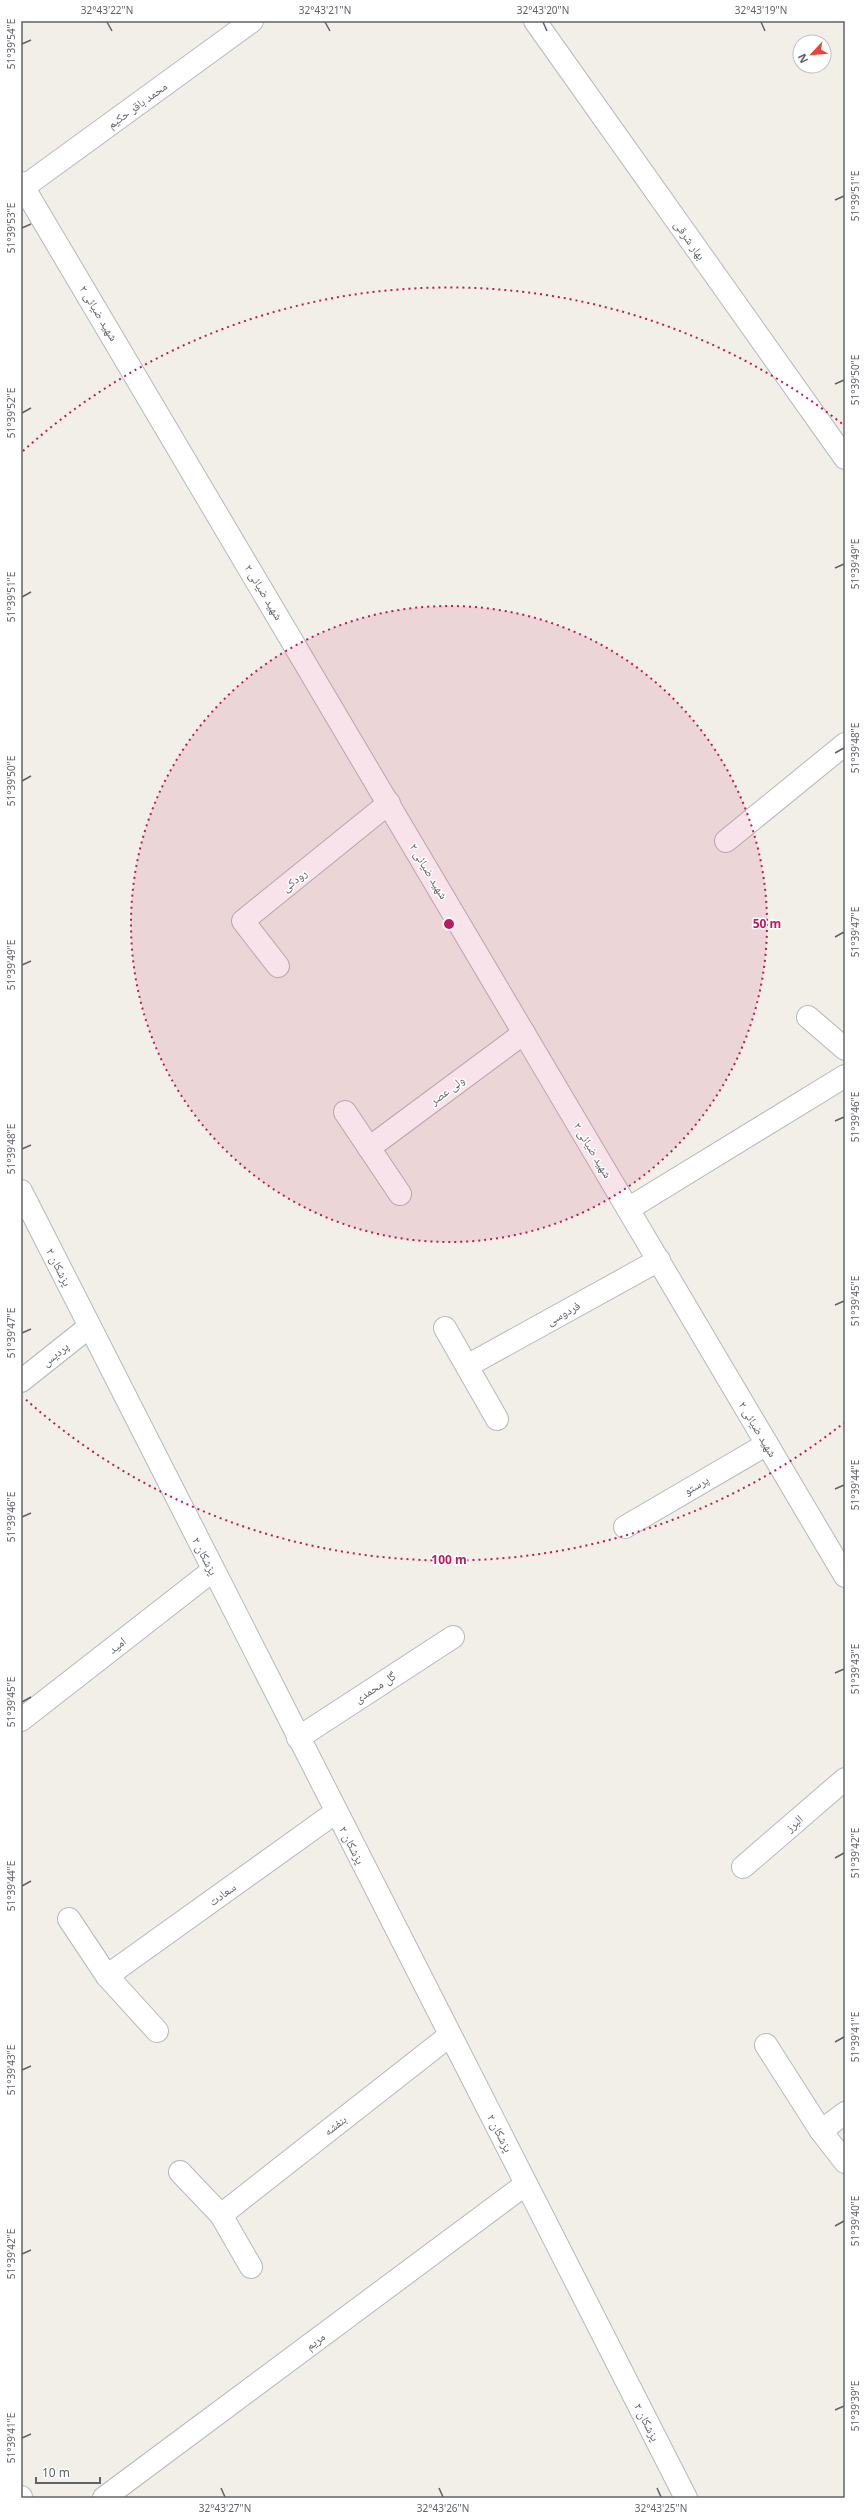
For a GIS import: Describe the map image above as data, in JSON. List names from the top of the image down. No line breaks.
{"streets":{"street":["محمد باقر حکیم","بهار شرقی","شهید ضیائی ۲","رودکی","ولی عصر","پزشکان ۲","فردوسی","پردیس","پرستو","امید","گل محمدی","البرز","سعادت","بنفشه","مریم"]},"crossings":[["محمد باقر حکیم","شهید ضیائی ۲"],["شهید ضیائی ۲","رودکی"],["شهید ضیائی ۲","ولی عصر"],["شهید ضیائی ۲","فردوسی"],["شهید ضیائی ۲","پرستو"],["پزشکان ۲","پردیس"],["پزشکان ۲","امید"],["پزشکان ۲","گل محمدی"],["پزشکان ۲","سعادت"],["پزشکان ۲","بنفشه"],["پزشکان ۲","مریم"]],"scale_bar":"10 m","north":"bottom left","coordinates":["32°43'22\"N","32°43'21\"N","32°43'20\"N","32°43'19\"N","51°39'54\"E","51°39'51\"E","51°39'53\"E","51°39'50\"E","51°39'52\"E","51°39'49\"E","51°39'48\"E","51°39'47\"E","51°39'46\"E","51°39'45\"E","51°39'44\"E","51°39'43\"E","51°39'42\"E","51°39'41\"E","51°39'40\"E","51°39'39\"E","32°43'27\"N","32°43'26\"N","32°43'25\"N"],"rings":["50 m","100 m"]}
